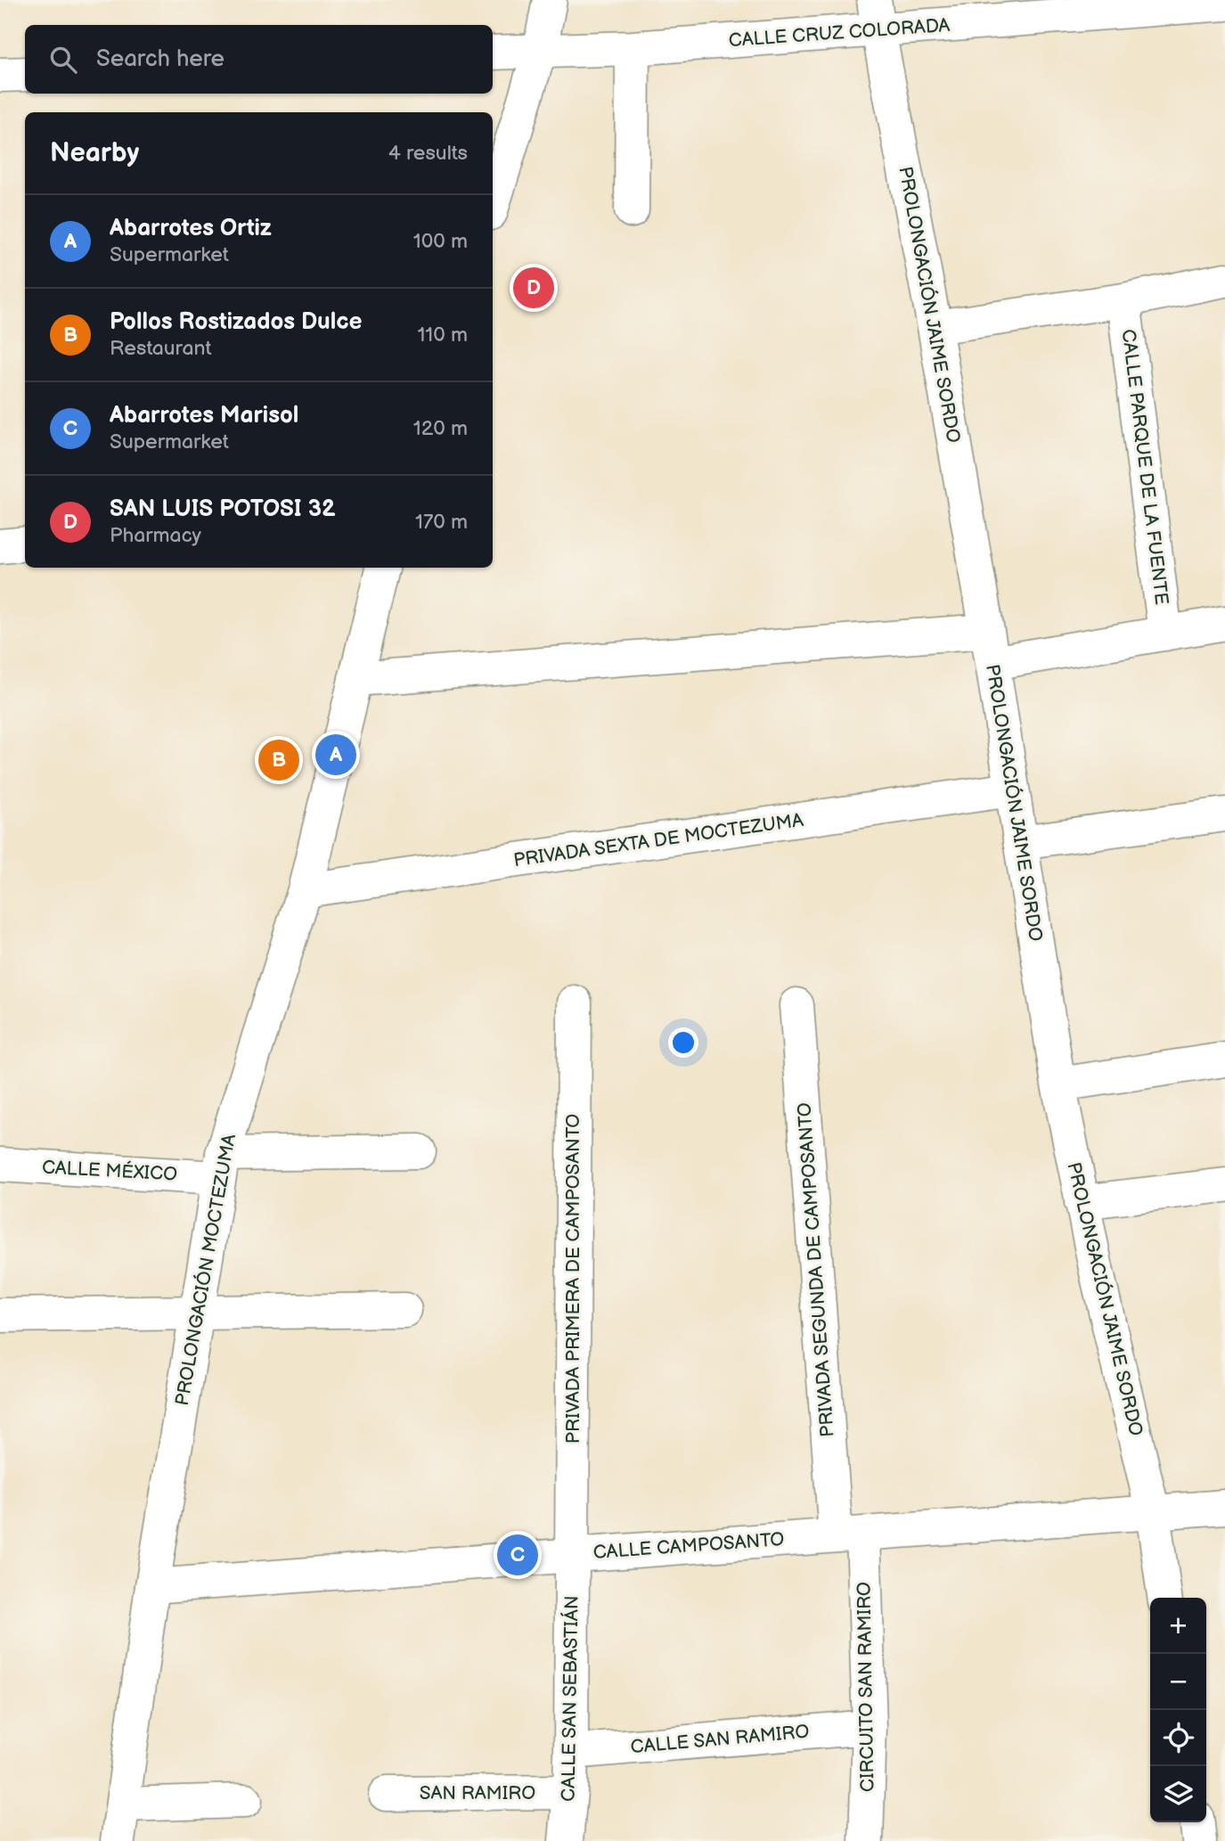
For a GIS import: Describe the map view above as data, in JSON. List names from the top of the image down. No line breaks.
{"streets":{"street":["CALLE CRUZ COLORADA","PROLONGACIÓN JAIME SORDO","CALLE PARQUE DE LA FUENTE","PRIVADA SEXTA DE MOCTEZUMA","CALLE MÉXICO","PROLONGACIÓN MOCTEZUMA","PRIVADA SEGUNDA DE CAMPOSANTO","PRIVADA PRIMERA DE CAMPOSANTO","CALLE CAMPOSANTO","CIRCUITO SAN RAMIRO","CALLE SAN SEBASTIÁN","CALLE SAN RAMIRO","SAN RAMIRO"]},"crossings":[["CALLE CRUZ COLORADA","PROLONGACIÓN JAIME SORDO"],["PROLONGACIÓN JAIME SORDO","PRIVADA SEXTA DE MOCTEZUMA"],["PROLONGACIÓN JAIME SORDO","CALLE CAMPOSANTO"],["PRIVADA SEXTA DE MOCTEZUMA","PROLONGACIÓN MOCTEZUMA"],["CALLE MÉXICO","PROLONGACIÓN MOCTEZUMA"],["PROLONGACIÓN MOCTEZUMA","CALLE CAMPOSANTO"],["PRIVADA SEGUNDA DE CAMPOSANTO","CALLE CAMPOSANTO"],["PRIVADA SEGUNDA DE CAMPOSANTO","CIRCUITO SAN RAMIRO"],["PRIVADA PRIMERA DE CAMPOSANTO","CALLE CAMPOSANTO"],["PRIVADA PRIMERA DE CAMPOSANTO","CALLE SAN SEBASTIÁN"],["CALLE CAMPOSANTO","CIRCUITO SAN RAMIRO"],["CALLE CAMPOSANTO","CALLE SAN SEBASTIÁN"],["CIRCUITO SAN RAMIRO","CALLE SAN RAMIRO"],["CALLE SAN SEBASTIÁN","CALLE SAN RAMIRO"],["CALLE SAN SEBASTIÁN","SAN RAMIRO"]],"page":{"search":"Search here","heading":["Nearby","4 results"],"list":[{"mark":"A","name":"Abarrotes Ortiz","note":"Supermarket","value":"100 m"},{"mark":"B","name":"Pollos Rostizados Dulce","note":"Restaurant","value":"110 m"},{"mark":"C","name":"Abarrotes Marisol","note":"Supermarket","value":"120 m"},{"mark":"D","name":"SAN LUIS POTOSI 32","note":"Pharmacy","value":"170 m"}],"pins":["D","A","B","C"],"map_buttons":["+","−"]}}
